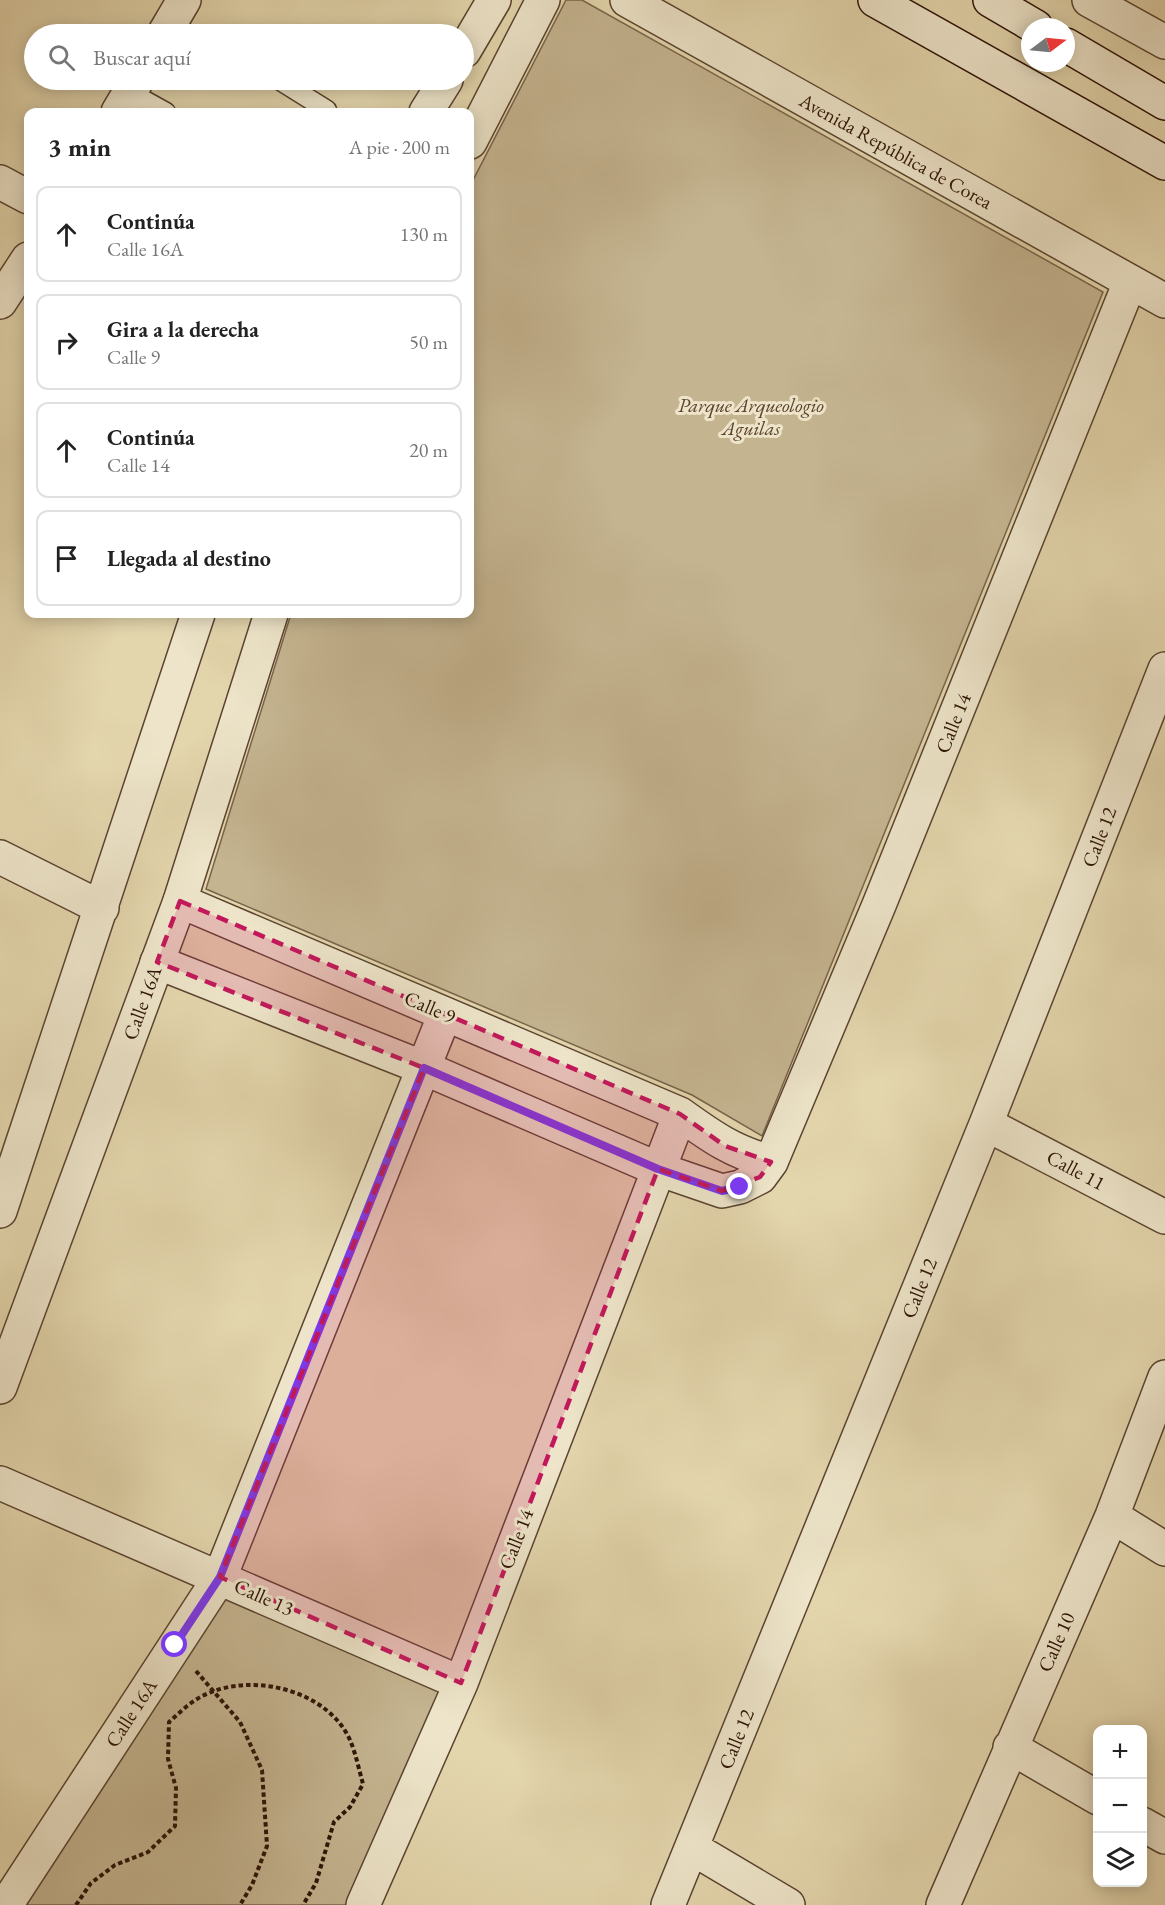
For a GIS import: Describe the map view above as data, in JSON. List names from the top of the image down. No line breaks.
{"streets":{"street":["Avenida República de Corea","Calle 14","Calle 12","Calle 16A","Calle 9","Calle 11","Calle 13","Calle 10"]},"crossings":[["Avenida República de Corea","Calle 14"],["Calle 14","Calle 9"],["Calle 14","Calle 13"],["Calle 12","Calle 11"],["Calle 16A","Calle 9"],["Calle 16A","Calle 13"]],"parks":["Parque Arqueologio Aguilas"],"north":"right","page":{"search":"Buscar aquí","heading":["3 min","A pie · 200 m"],"list":[["Continúa","Calle 16A","130 m"],["Gira a la derecha","Calle 9","50 m"],["Continúa","Calle 14","20 m"],"Llegada al destino"],"map_buttons":["+","−"]}}
